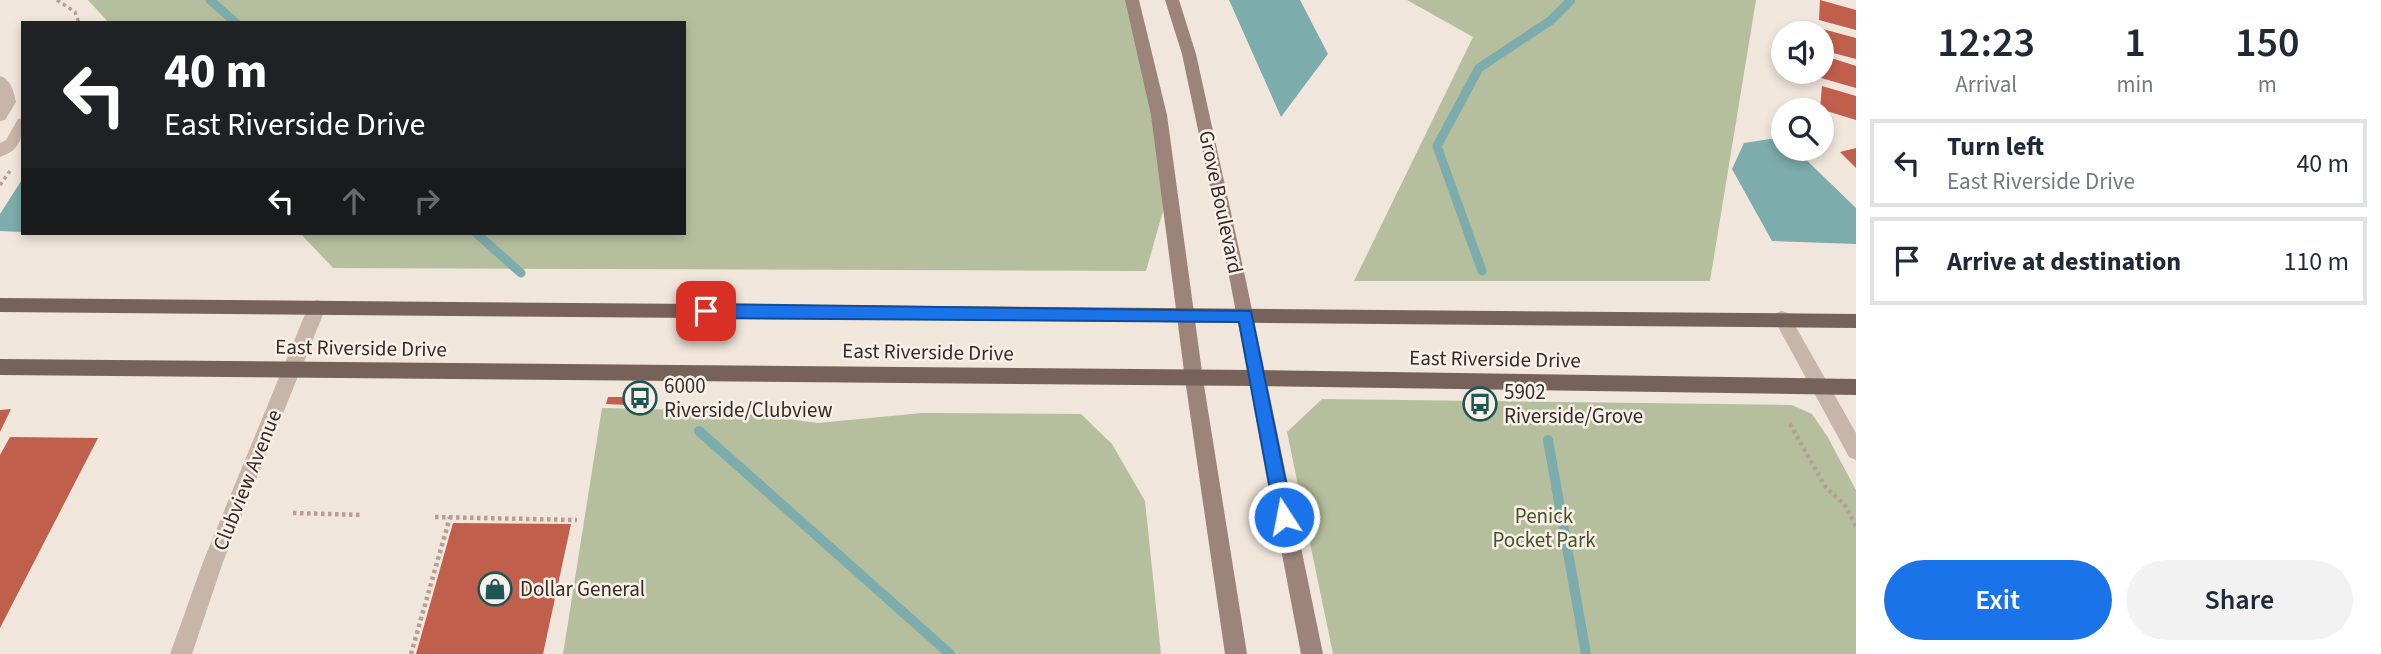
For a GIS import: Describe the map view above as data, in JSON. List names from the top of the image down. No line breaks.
{"streets":{"main road":["East Riverside Drive"],"street":["Grove Boulevard","Clubview Avenue"]},"crossings":[["Grove Boulevard","East Riverside Drive"],["East Riverside Drive","Clubview Avenue"]],"parks":["Penick Pocket Park"],"places":{"bus stop":["6000 Riverside/Clubview","5902 Riverside/Grove"],"shop":["Dollar General"]},"page":{"eta":["12:23","Arrival","1","min","150","m"],"turn":["40 m","East Riverside Drive"],"list":[{"name":"Turn left","note":"East Riverside Drive","value":"40 m"},{"name":"Arrive at destination","value":"110 m"}],"buttons":["Exit","Share"]}}
